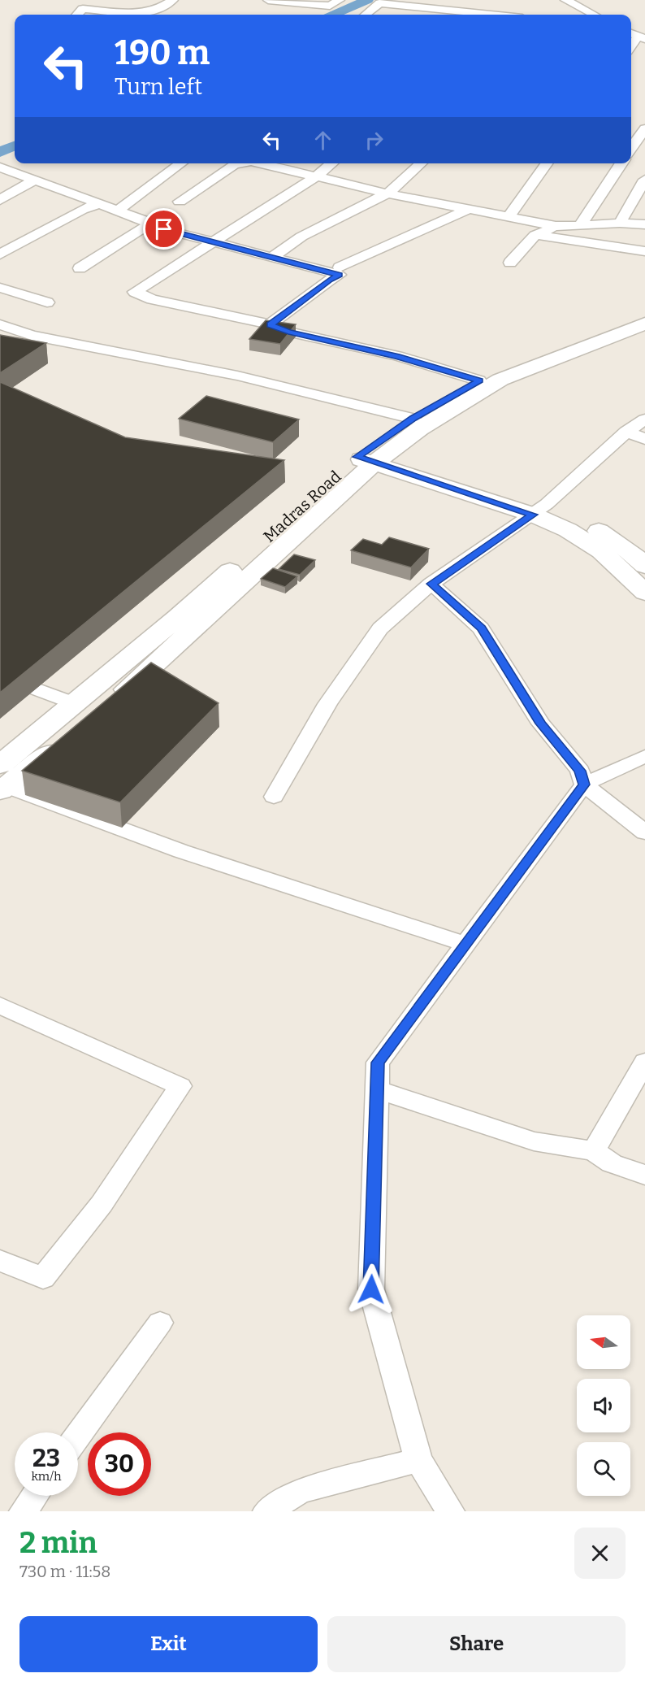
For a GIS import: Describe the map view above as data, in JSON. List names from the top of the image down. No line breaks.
{"streets":{"main road":["Madras Road"]},"north":"left","page":{"turn":["190 m","Turn left"],"speed":"23 km/h","limit":"30","heading":["2 min","730 m · 11:58"],"buttons":["Exit","Share"]}}
